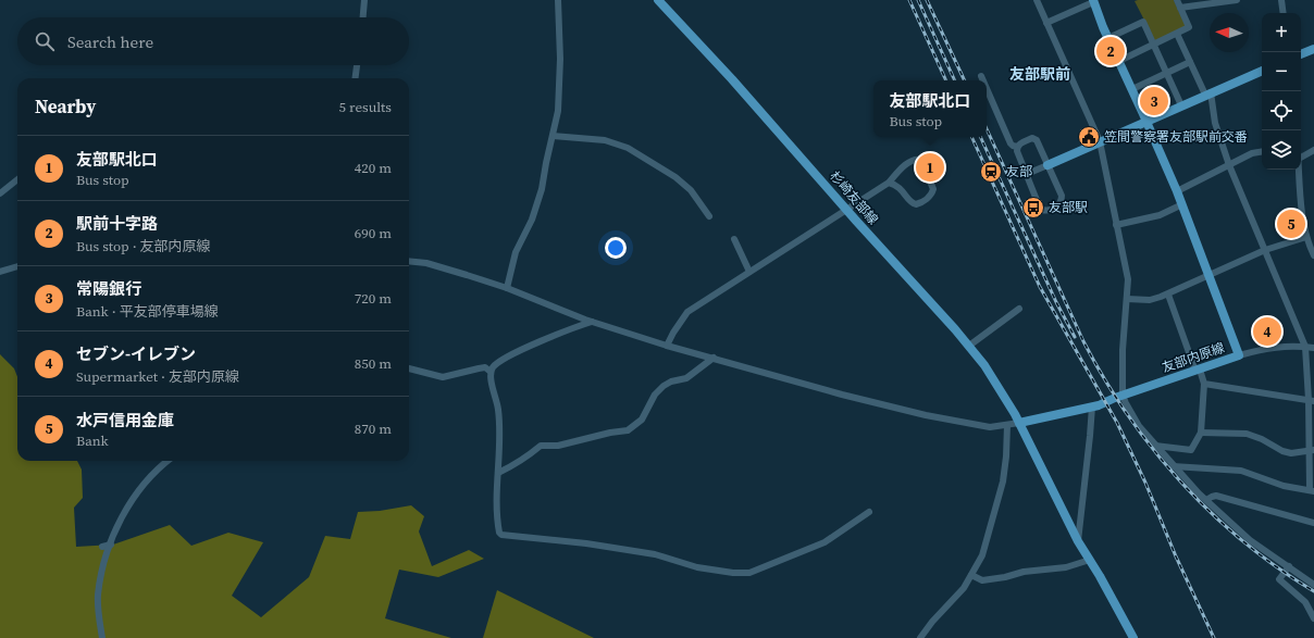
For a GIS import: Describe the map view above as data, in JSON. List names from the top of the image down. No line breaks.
{"streets":{"main road":["杉崎友部線","友部内原線"]},"crossings":[["杉崎友部線","友部内原線"]],"districts":["友部駅前"],"places":{"public building":["笠間警察署友部駅前交番"],"station":["友部"],"bus stop":["友部駅"]},"north":"left","page":{"map_buttons":["+","−"],"search":"Search here","pins":["2","3","1","5","4"],"heading":["Nearby","5 results"],"popup":["友部駅北口","Bus stop"],"list":[{"mark":"1","name":"友部駅北口","note":"Bus stop","value":"420 m"},{"mark":"2","name":"駅前十字路","note":"Bus stop · 友部内原線","value":"690 m"},{"mark":"3","name":"常陽銀行","note":"Bank · 平友部停車場線","value":"720 m"},{"mark":"4","name":"セブン-イレブン","note":"Supermarket · 友部内原線","value":"850 m"},{"mark":"5","name":"水戸信用金庫","note":"Bank","value":"870 m"}]}}
